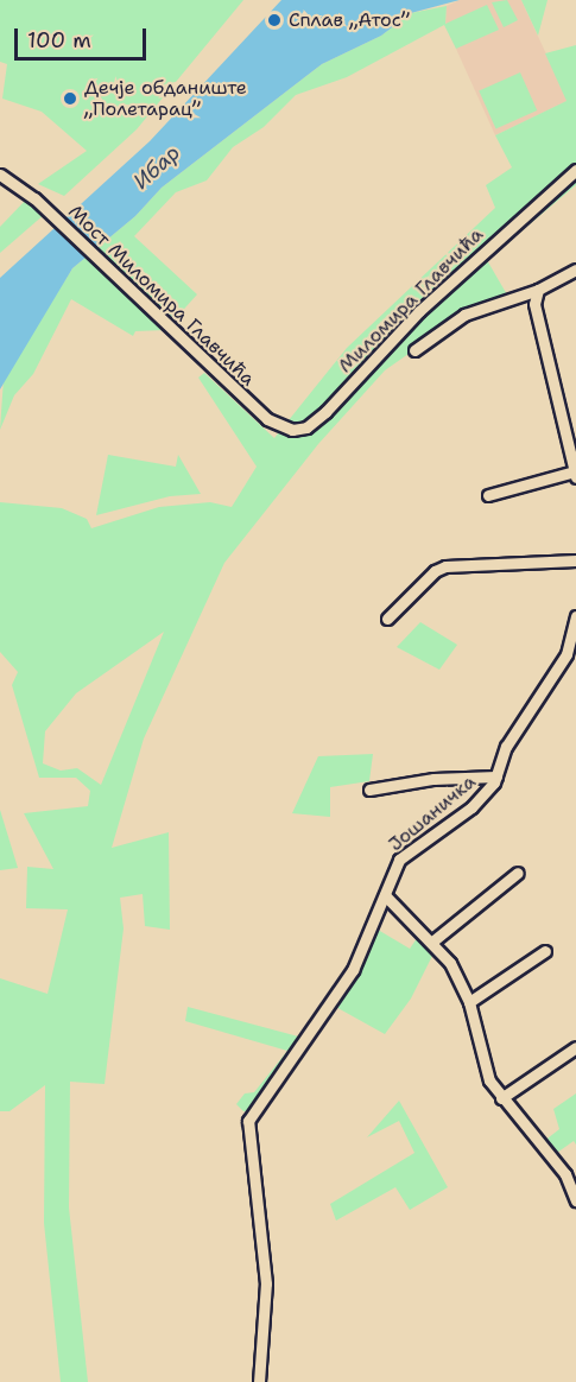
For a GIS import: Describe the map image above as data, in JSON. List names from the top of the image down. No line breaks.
{"streets":{"street":["Мост Миломира Главчића","Миломира Главчића","Јошаничка"]},"crossings":[["Мост Миломира Главчића","Миломира Главчића"]],"water":["Ибар"],"places":["Сплав „Атос”","Дечје обданиште „Полетарац”"],"scale_bar":"100 m"}
